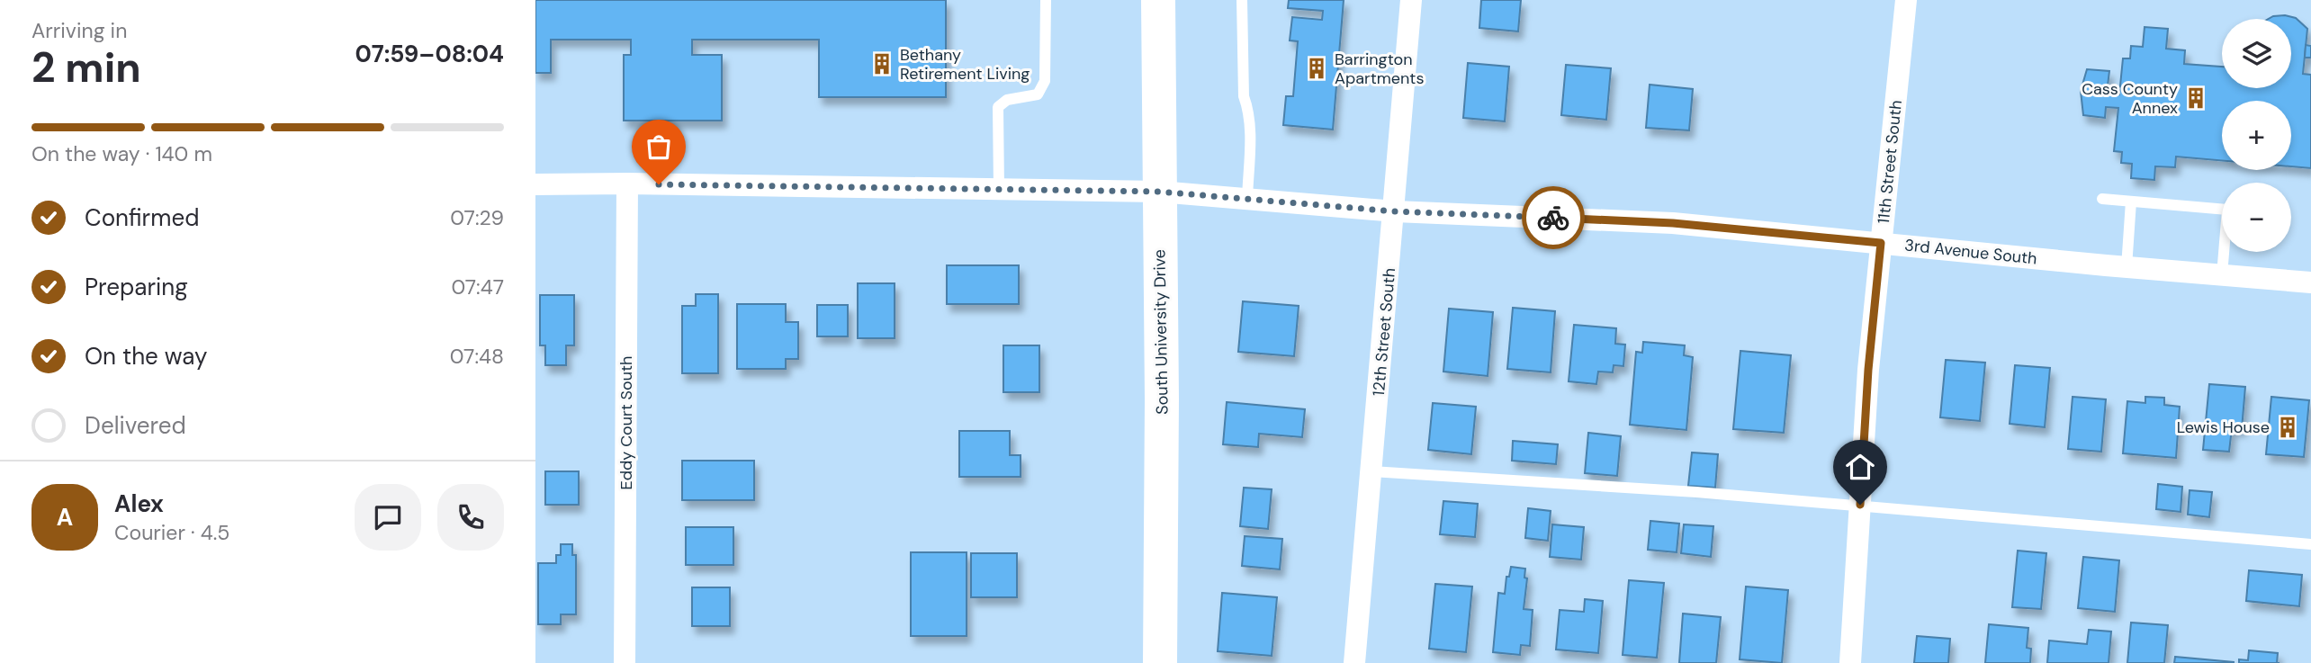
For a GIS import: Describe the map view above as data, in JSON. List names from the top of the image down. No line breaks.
{"streets":{"main road":["South University Drive"],"street":["11th Street South","3rd Avenue South","12th Street South","Eddy Court South"]},"crossings":[["11th Street South","3rd Avenue South"],["3rd Avenue South","South University Drive"],["3rd Avenue South","12th Street South"],["3rd Avenue South","Eddy Court South"]],"places":{"building":["Bethany Retirement Living","Barrington Apartments","Cass County Annex","Lewis House"]},"page":{"heading":["2 min","Arriving in","07:59–08:04"],"panel":["Alex","Courier · 4.5"],"map_buttons":["+","−"],"bar":"On the way · 140 m","list":[["Confirmed","07:29"],["Preparing","07:47"],["On the way","07:48"],"Delivered"],"round":"A"}}
